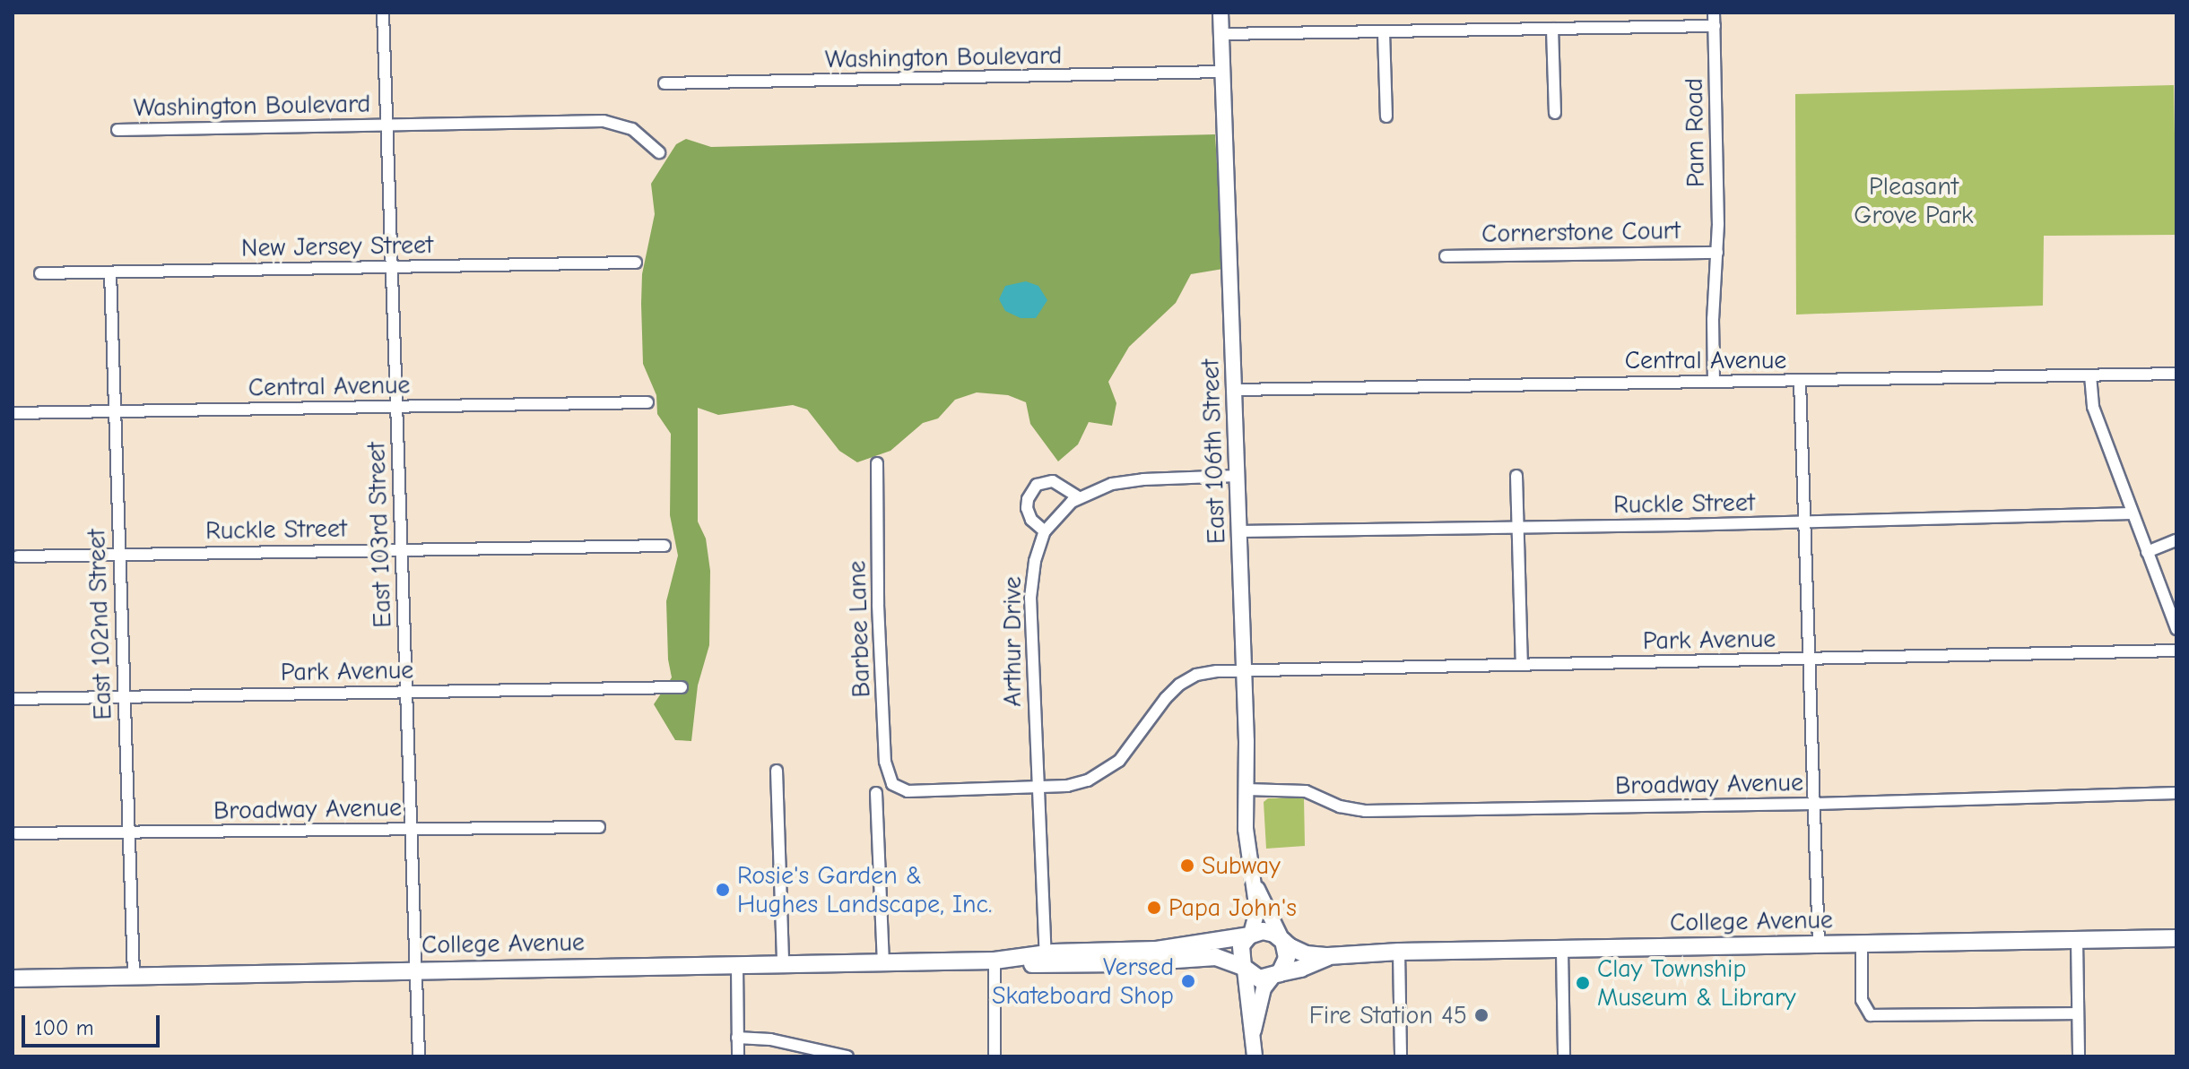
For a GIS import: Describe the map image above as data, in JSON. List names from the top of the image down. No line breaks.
{"streets":{"main road":["College Avenue"],"street":["Washington Boulevard","Pam Road","Cornerstone Court","New Jersey Street","Central Avenue","East 106th Street","Ruckle Street","East 103rd Street","East 102nd Street","Barbee Lane","Park Avenue","Arthur Drive","Broadway Avenue"]},"crossings":[["Washington Boulevard","East 106th Street"],["Washington Boulevard","East 103rd Street"],["Pam Road","Cornerstone Court"],["Pam Road","Central Avenue"],["New Jersey Street","East 103rd Street"],["New Jersey Street","East 102nd Street"],["Central Avenue","East 106th Street"],["Central Avenue","East 103rd Street"],["Central Avenue","East 102nd Street"],["East 106th Street","Ruckle Street"],["East 106th Street","Park Avenue"],["East 106th Street","Arthur Drive"],["East 106th Street","Broadway Avenue"],["East 106th Street","College Avenue"],["Ruckle Street","East 103rd Street"],["Ruckle Street","East 102nd Street"],["East 103rd Street","Park Avenue"],["East 103rd Street","Broadway Avenue"],["East 103rd Street","College Avenue"],["East 102nd Street","Park Avenue"],["East 102nd Street","Broadway Avenue"],["East 102nd Street","College Avenue"],["Barbee Lane","Park Avenue"],["Park Avenue","Arthur Drive"],["Arthur Drive","College Avenue"]],"parks":["Pleasant Grove Park"],"places":["Subway","Rosie's Garden & Hughes Landscape, Inc.","Papa John's","Versed Skateboard Shop","Clay Township Museum & Library","Fire Station 45"],"scale_bar":"100 m"}
